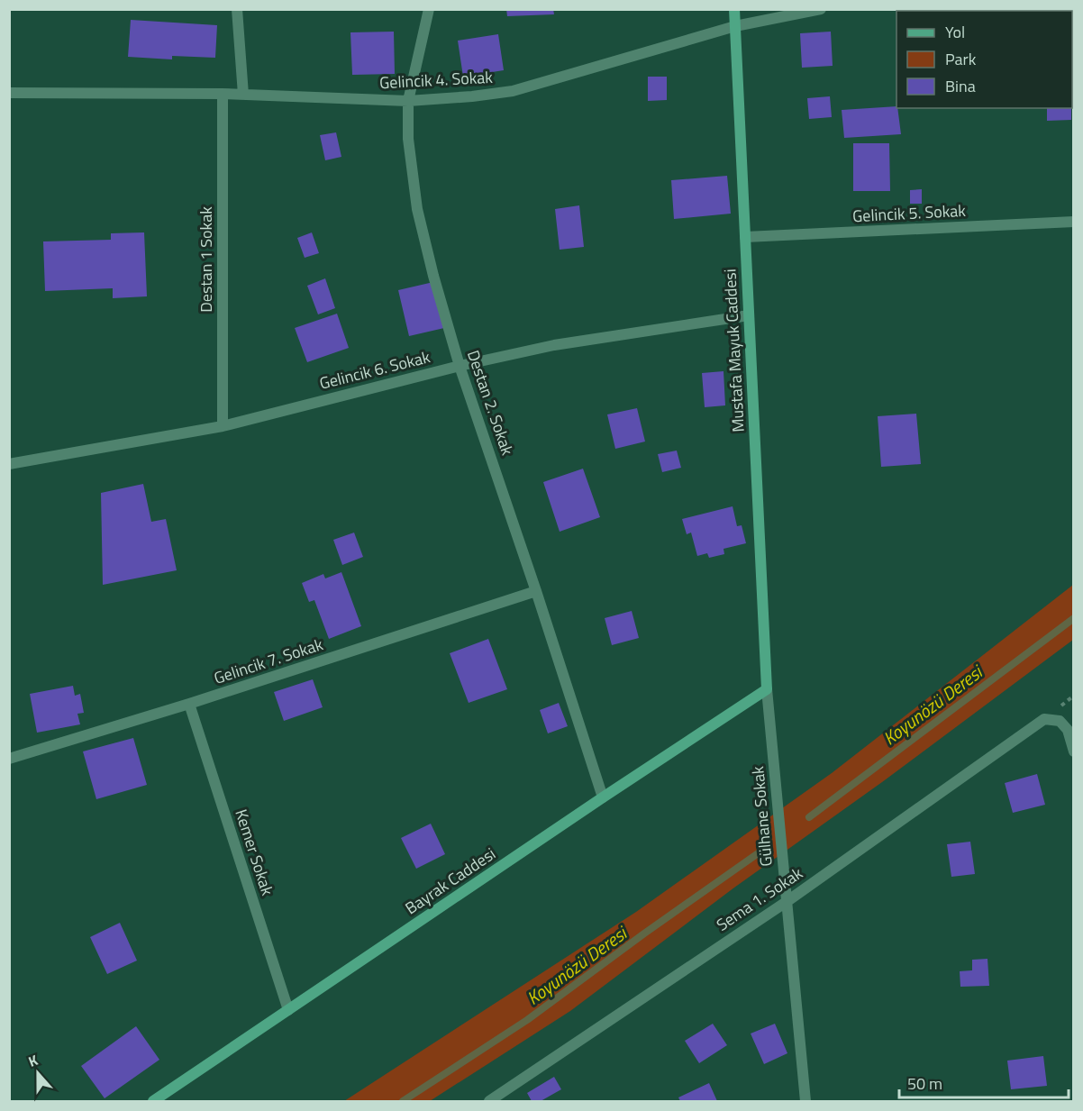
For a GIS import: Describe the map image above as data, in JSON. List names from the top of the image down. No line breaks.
{"streets":{"street":["Gelincik 4. Sokak","Gelincik 5. Sokak","Destan 1 Sokak","Mustafa Mayuk Caddesi","Gelincik 6. Sokak","Destan 2. Sokak","Gelincik 7. Sokak","Gülhane Sokak","Kemer Sokak","Bayrak Caddesi","Sema 1. Sokak"]},"crossings":[["Gelincik 4. Sokak","Destan 1 Sokak"],["Gelincik 4. Sokak","Mustafa Mayuk Caddesi"],["Gelincik 4. Sokak","Destan 2. Sokak"],["Gelincik 5. Sokak","Mustafa Mayuk Caddesi"],["Destan 1 Sokak","Gelincik 6. Sokak"],["Mustafa Mayuk Caddesi","Gelincik 6. Sokak"],["Mustafa Mayuk Caddesi","Gülhane Sokak"],["Mustafa Mayuk Caddesi","Bayrak Caddesi"],["Gelincik 6. Sokak","Destan 2. Sokak"],["Destan 2. Sokak","Gelincik 7. Sokak"],["Destan 2. Sokak","Bayrak Caddesi"],["Gelincik 7. Sokak","Kemer Sokak"],["Gülhane Sokak","Bayrak Caddesi"],["Gülhane Sokak","Sema 1. Sokak"],["Kemer Sokak","Bayrak Caddesi"]],"water":["Koyunözü Deresi"],"legend":["Yol","Park","Bina"],"scale_bar":"50 m","north":"top"}
